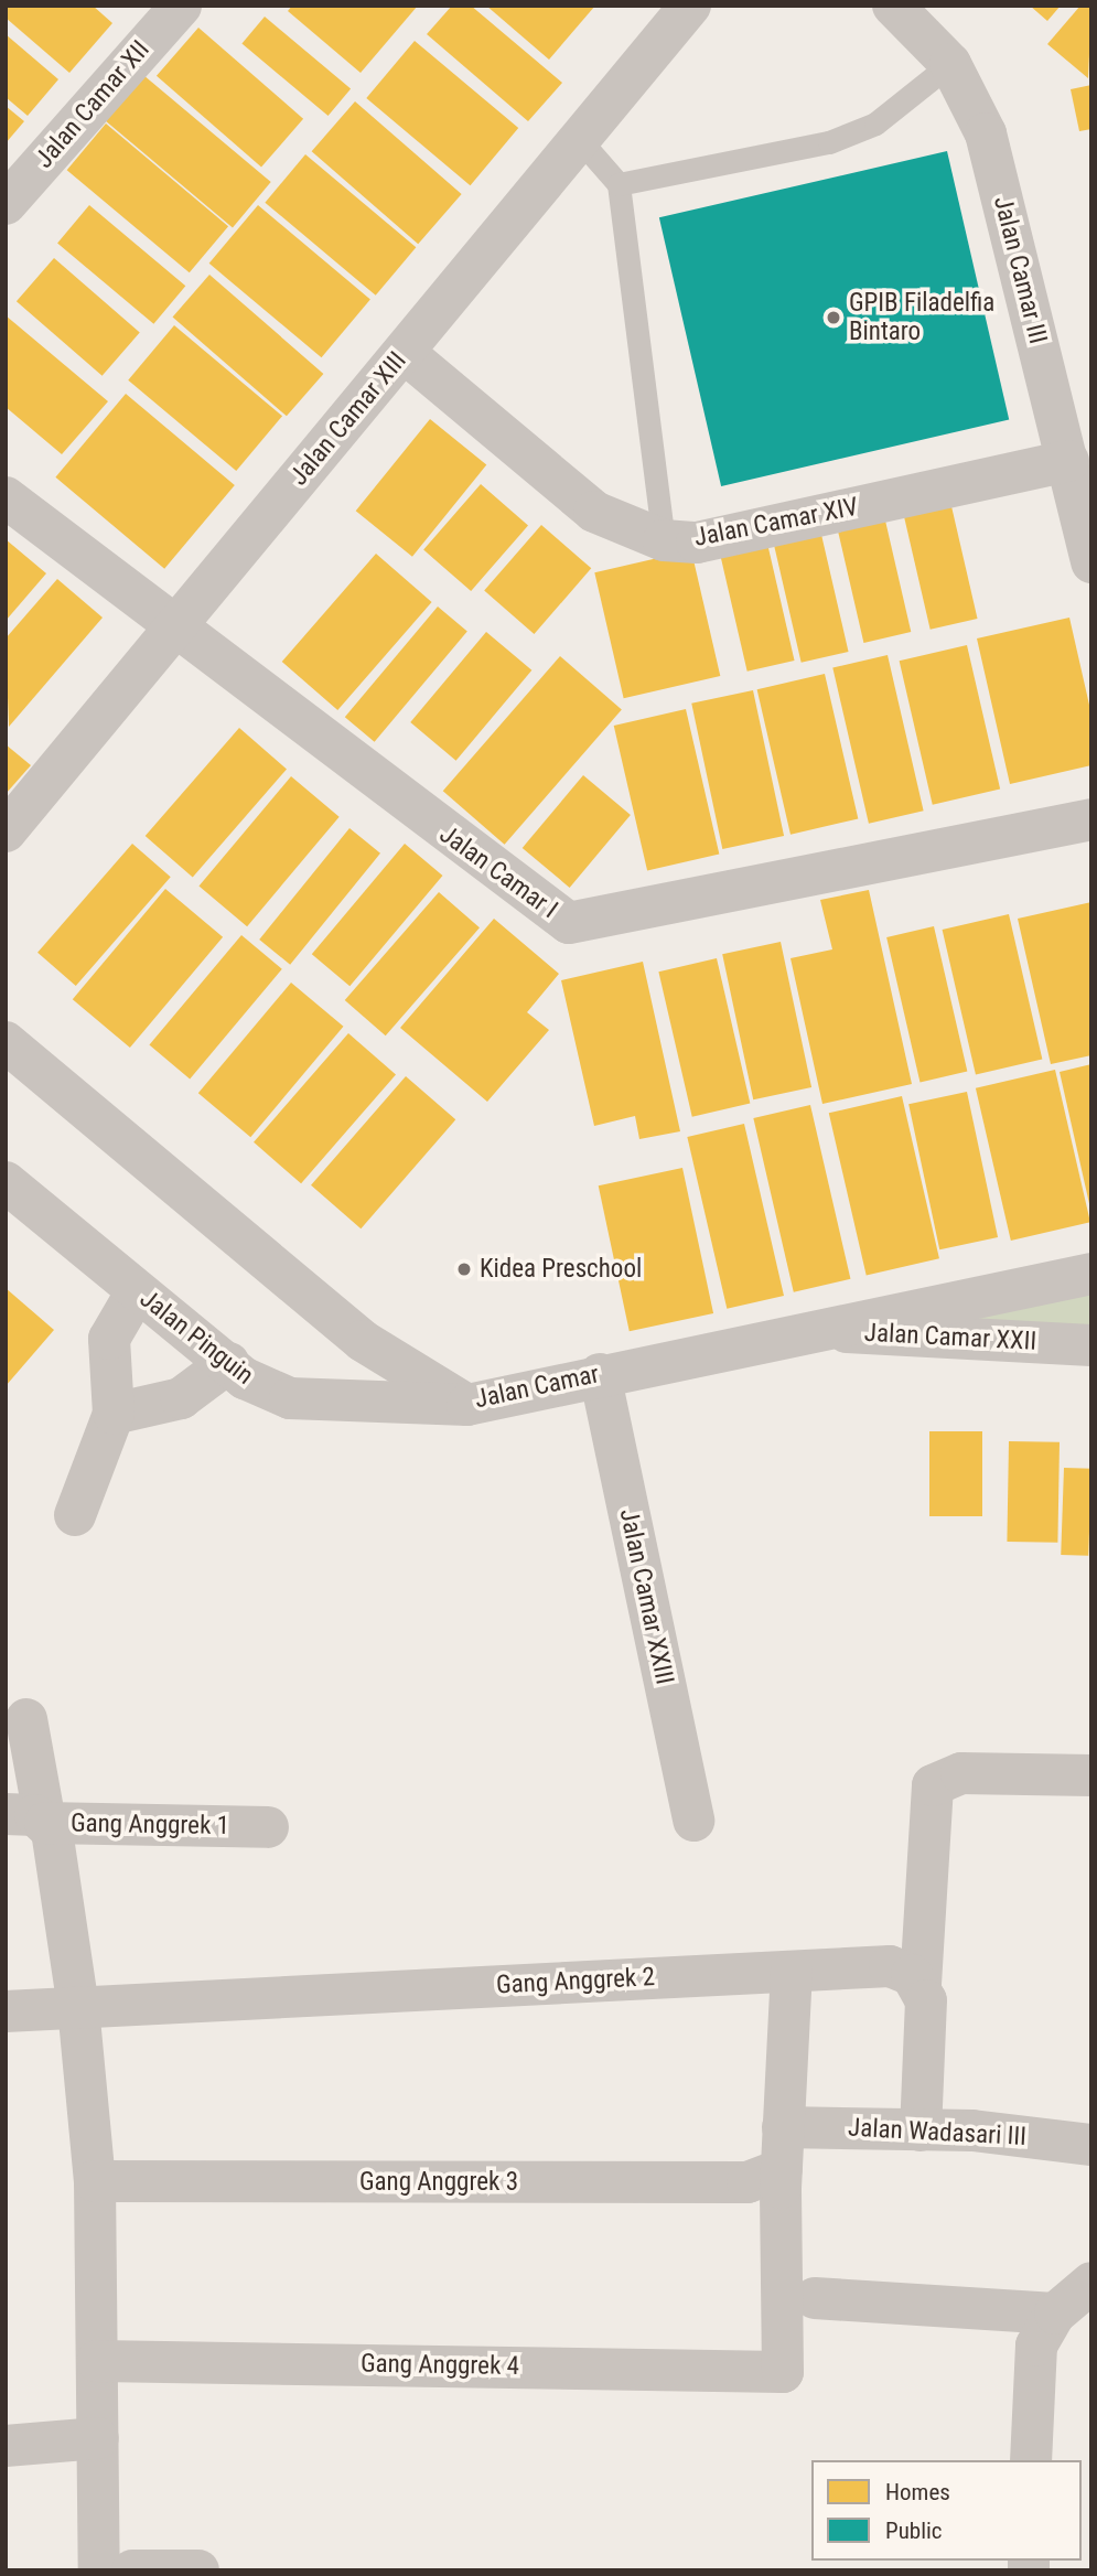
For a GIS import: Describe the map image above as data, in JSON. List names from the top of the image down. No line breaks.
{"streets":{"street":["Jalan Camar XII","Jalan Camar III","Jalan Camar XIII","Jalan Camar XIV","Jalan Camar I","Jalan Pinguin","Jalan Camar XXII","Jalan Camar","Jalan Camar XXIII","Gang Anggrek 1","Gang Anggrek 2","Jalan Wadasari III","Gang Anggrek 3","Gang Anggrek 4"]},"crossings":[["Jalan Camar III","Jalan Camar XIV"],["Jalan Camar XIII","Jalan Camar XIV"],["Jalan Camar XIII","Jalan Camar I"],["Jalan Pinguin","Jalan Camar"],["Jalan Camar XXII","Jalan Camar"],["Jalan Camar","Jalan Camar XXIII"],["Gang Anggrek 3","Gang Anggrek 4"]],"places":["GPIB Filadelfia Bintaro","Kidea Preschool"],"legend":["Homes","Public"]}
